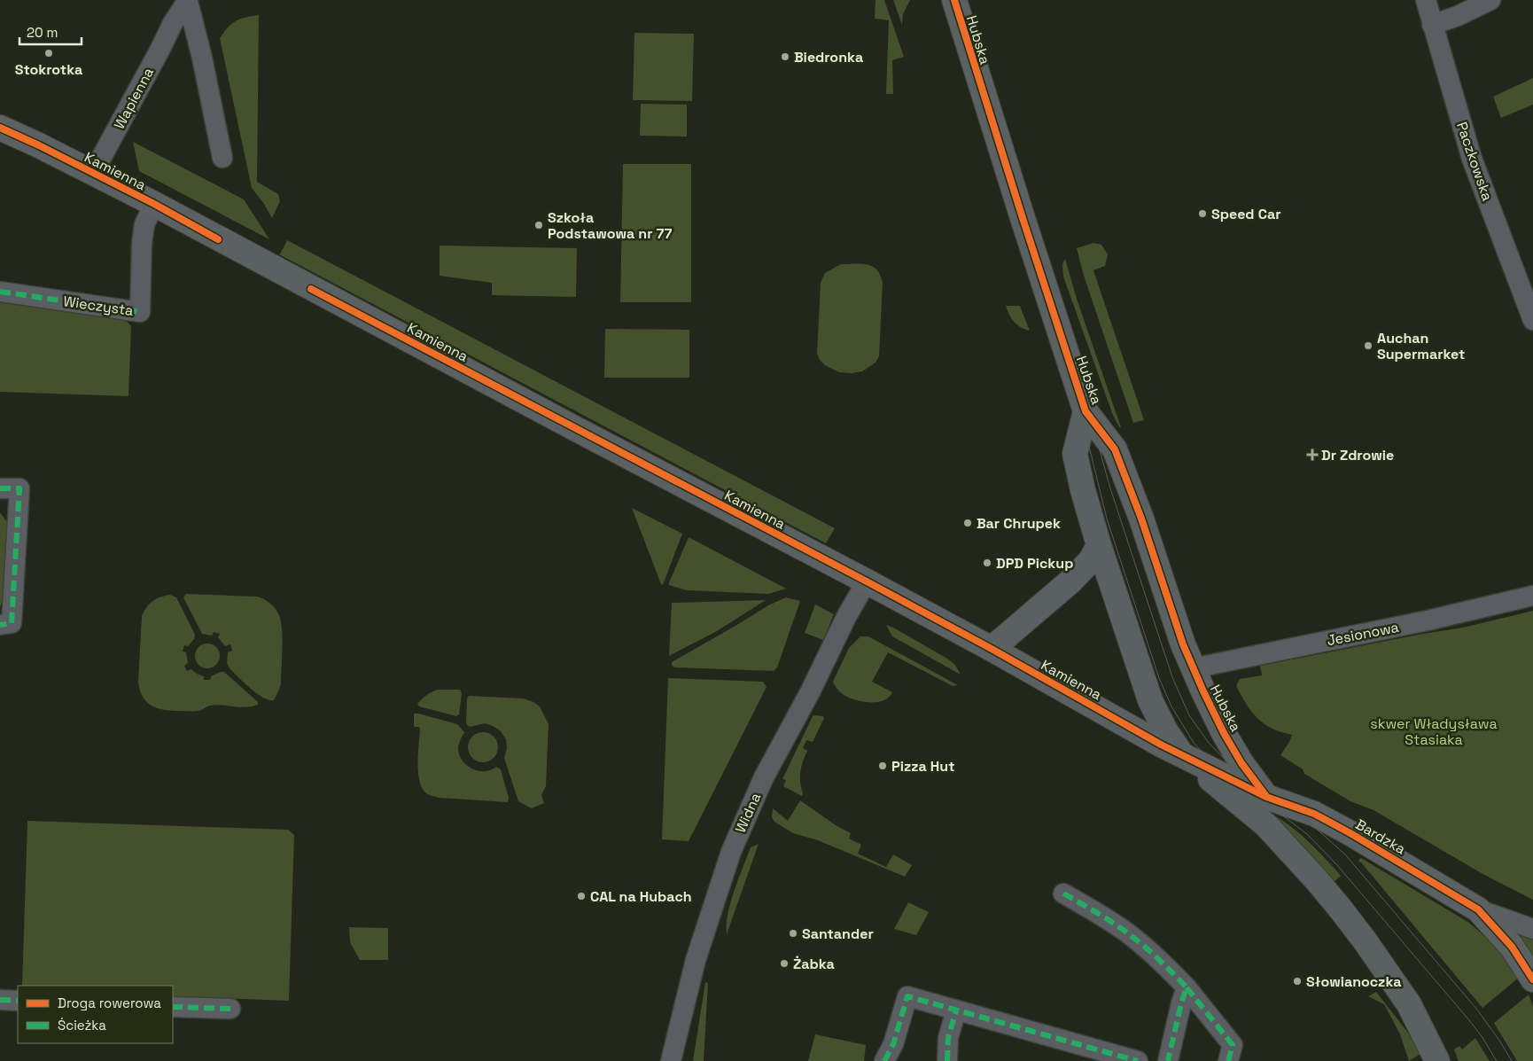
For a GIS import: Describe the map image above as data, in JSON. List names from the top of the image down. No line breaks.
{"streets":{"street":["Hubska","Wapienna","Paczkowska","Kamienna","Wieczysta","Jesionowa","Widna","Bardzka"]},"crossings":[["Hubska","Kamienna"],["Hubska","Jesionowa"],["Hubska","Bardzka"],["Wapienna","Kamienna"],["Kamienna","Wieczysta"],["Kamienna","Widna"],["Kamienna","Bardzka"]],"parks":["skwer Władysława Stasiaka"],"places":{"other":["Stokrotka","Biedronka","Speed Car","Szkoła Podstawowa nr 77","Auchan Supermarket","Bar Chrupek","DPD Pickup","Pizza Hut","CAL na Hubach","Santander","Żabka","Słowianoczka"],"health":["Dr Zdrowie"]},"legend":["Droga rowerowa","Ścieżka"],"scale_bar":"20 m"}
